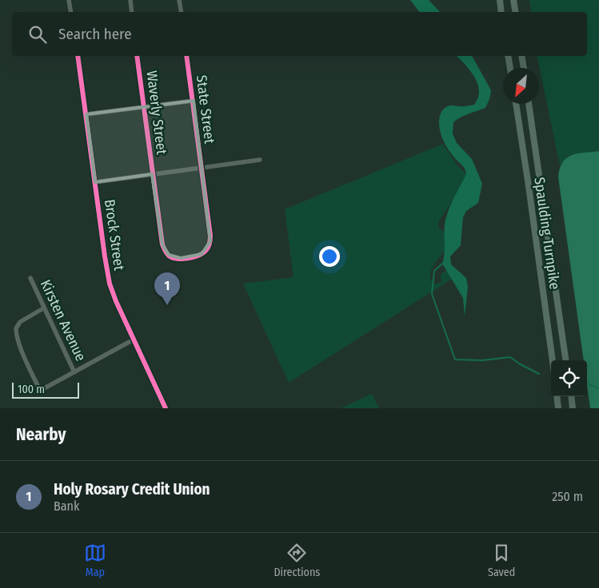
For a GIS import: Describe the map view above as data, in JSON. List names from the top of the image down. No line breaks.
{"streets":{"highway":["Spaulding Turnpike"],"street":["State Street","Waverly Street","Brock Street","Kirsten Avenue"]},"crossings":[["State Street","Waverly Street"]],"scale_bar":"100 m","north":"bottom left","page":{"search":"Search here","pins":"1","scale":"100 m","heading":"Nearby","list":[{"mark":"1","name":"Holy Rosary Credit Union","note":"Bank","value":"250 m"}],"nav":["Map","Directions","Saved"]}}
